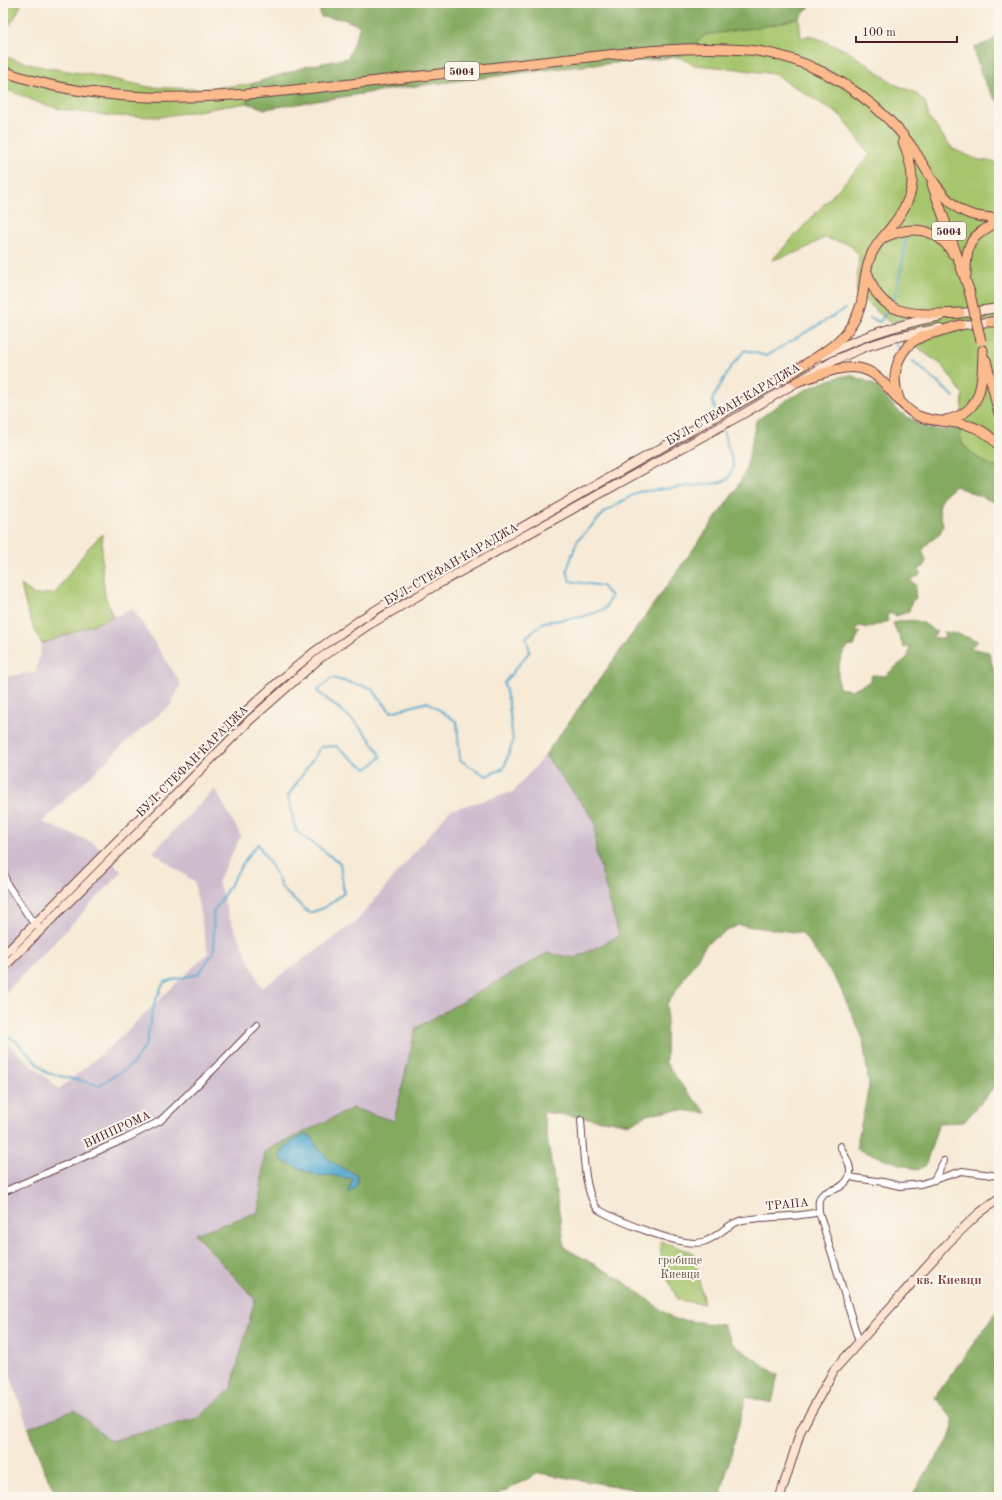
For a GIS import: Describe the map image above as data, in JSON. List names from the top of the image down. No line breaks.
{"streets":{"main road":["5004","БУЛ. СТЕФАН КАРАДЖА"],"street":["ВИНПРОМА","ТРАПА"]},"districts":["кв. Киевци"],"parks":["гробище Киевци"],"scale_bar":"100 m"}
